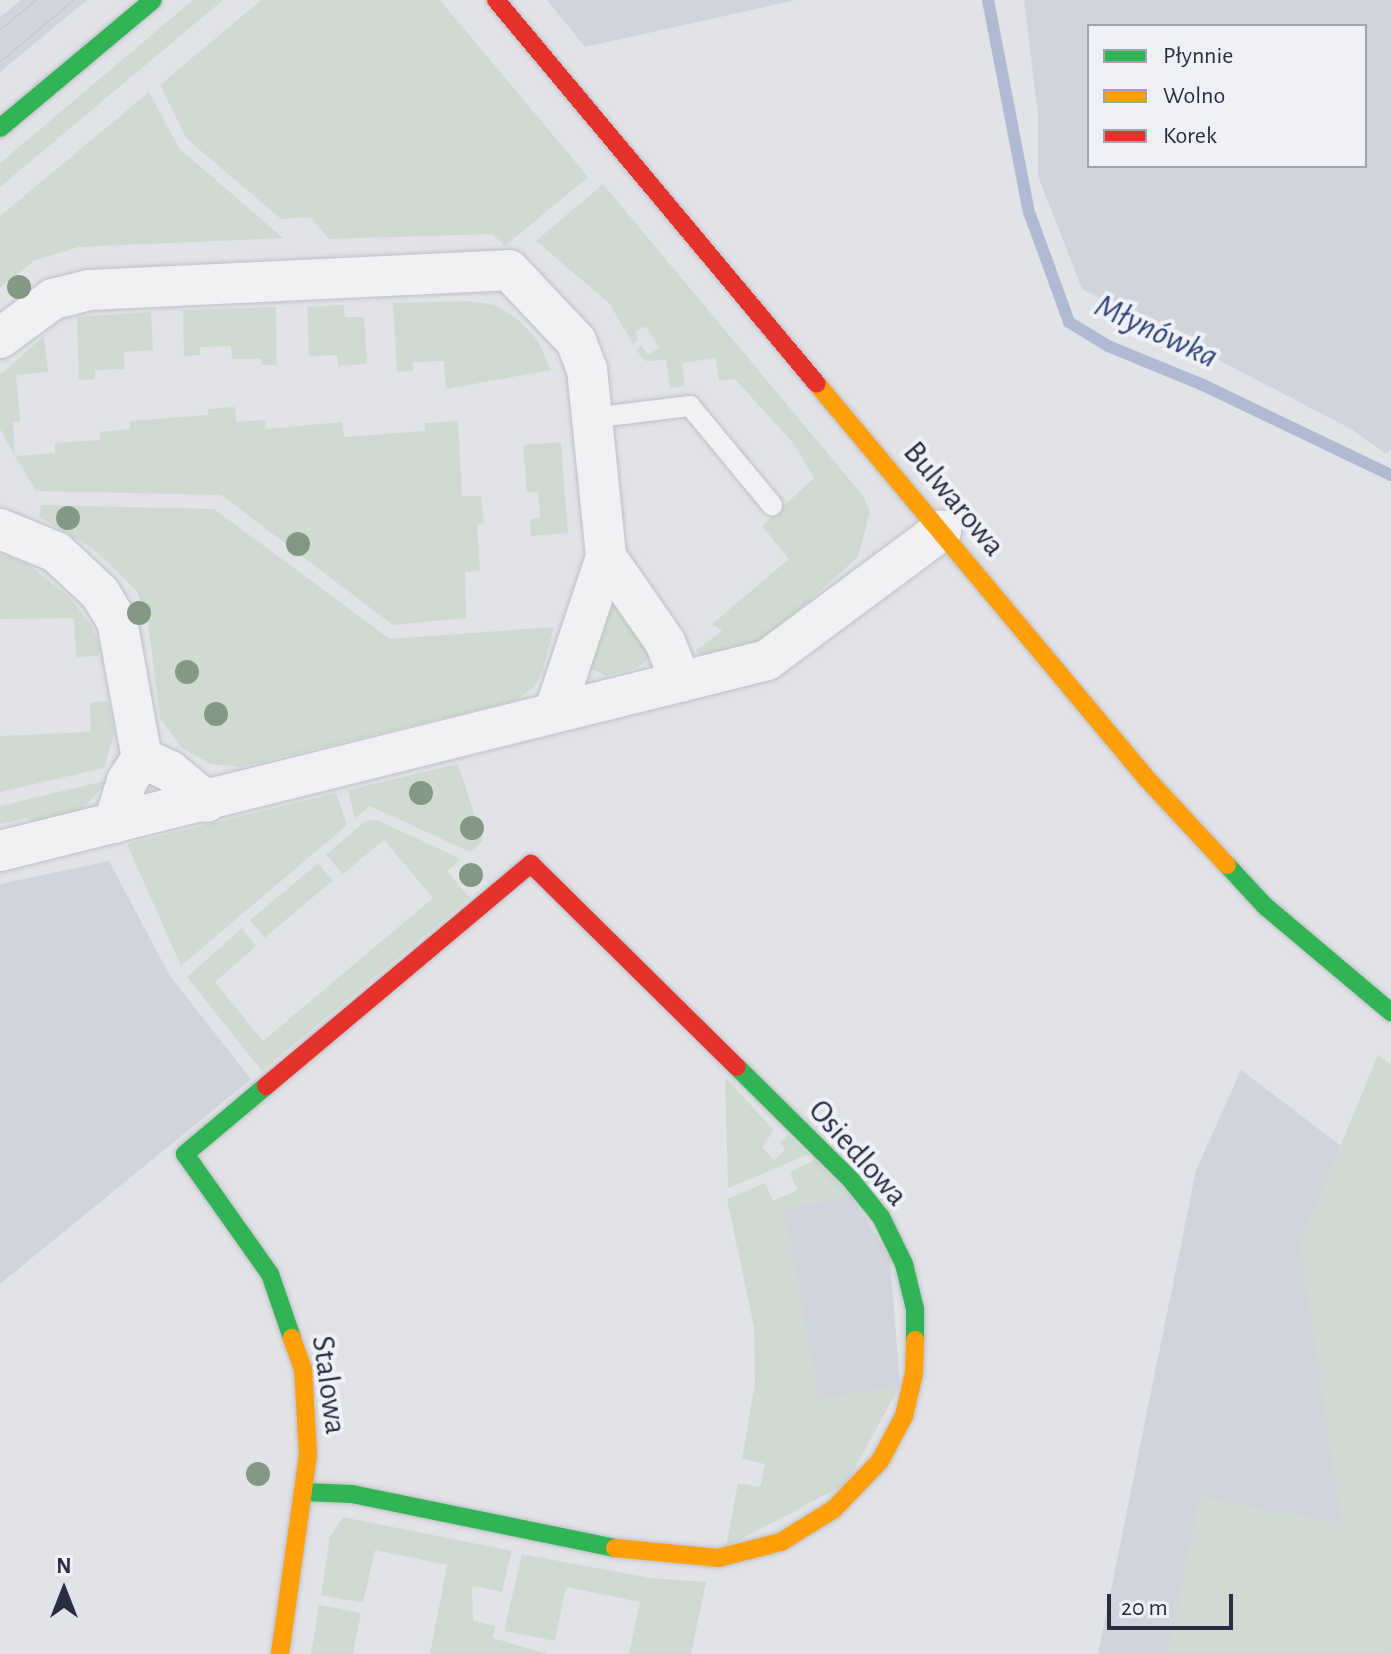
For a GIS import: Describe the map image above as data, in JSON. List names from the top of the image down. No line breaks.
{"streets":{"street":["Bulwarowa","Osiedlowa","Stalowa"]},"crossings":[["Osiedlowa","Stalowa"]],"water":["Młynówka"],"legend":["Płynnie","Wolno","Korek"],"scale_bar":"20 m","north":"top"}
